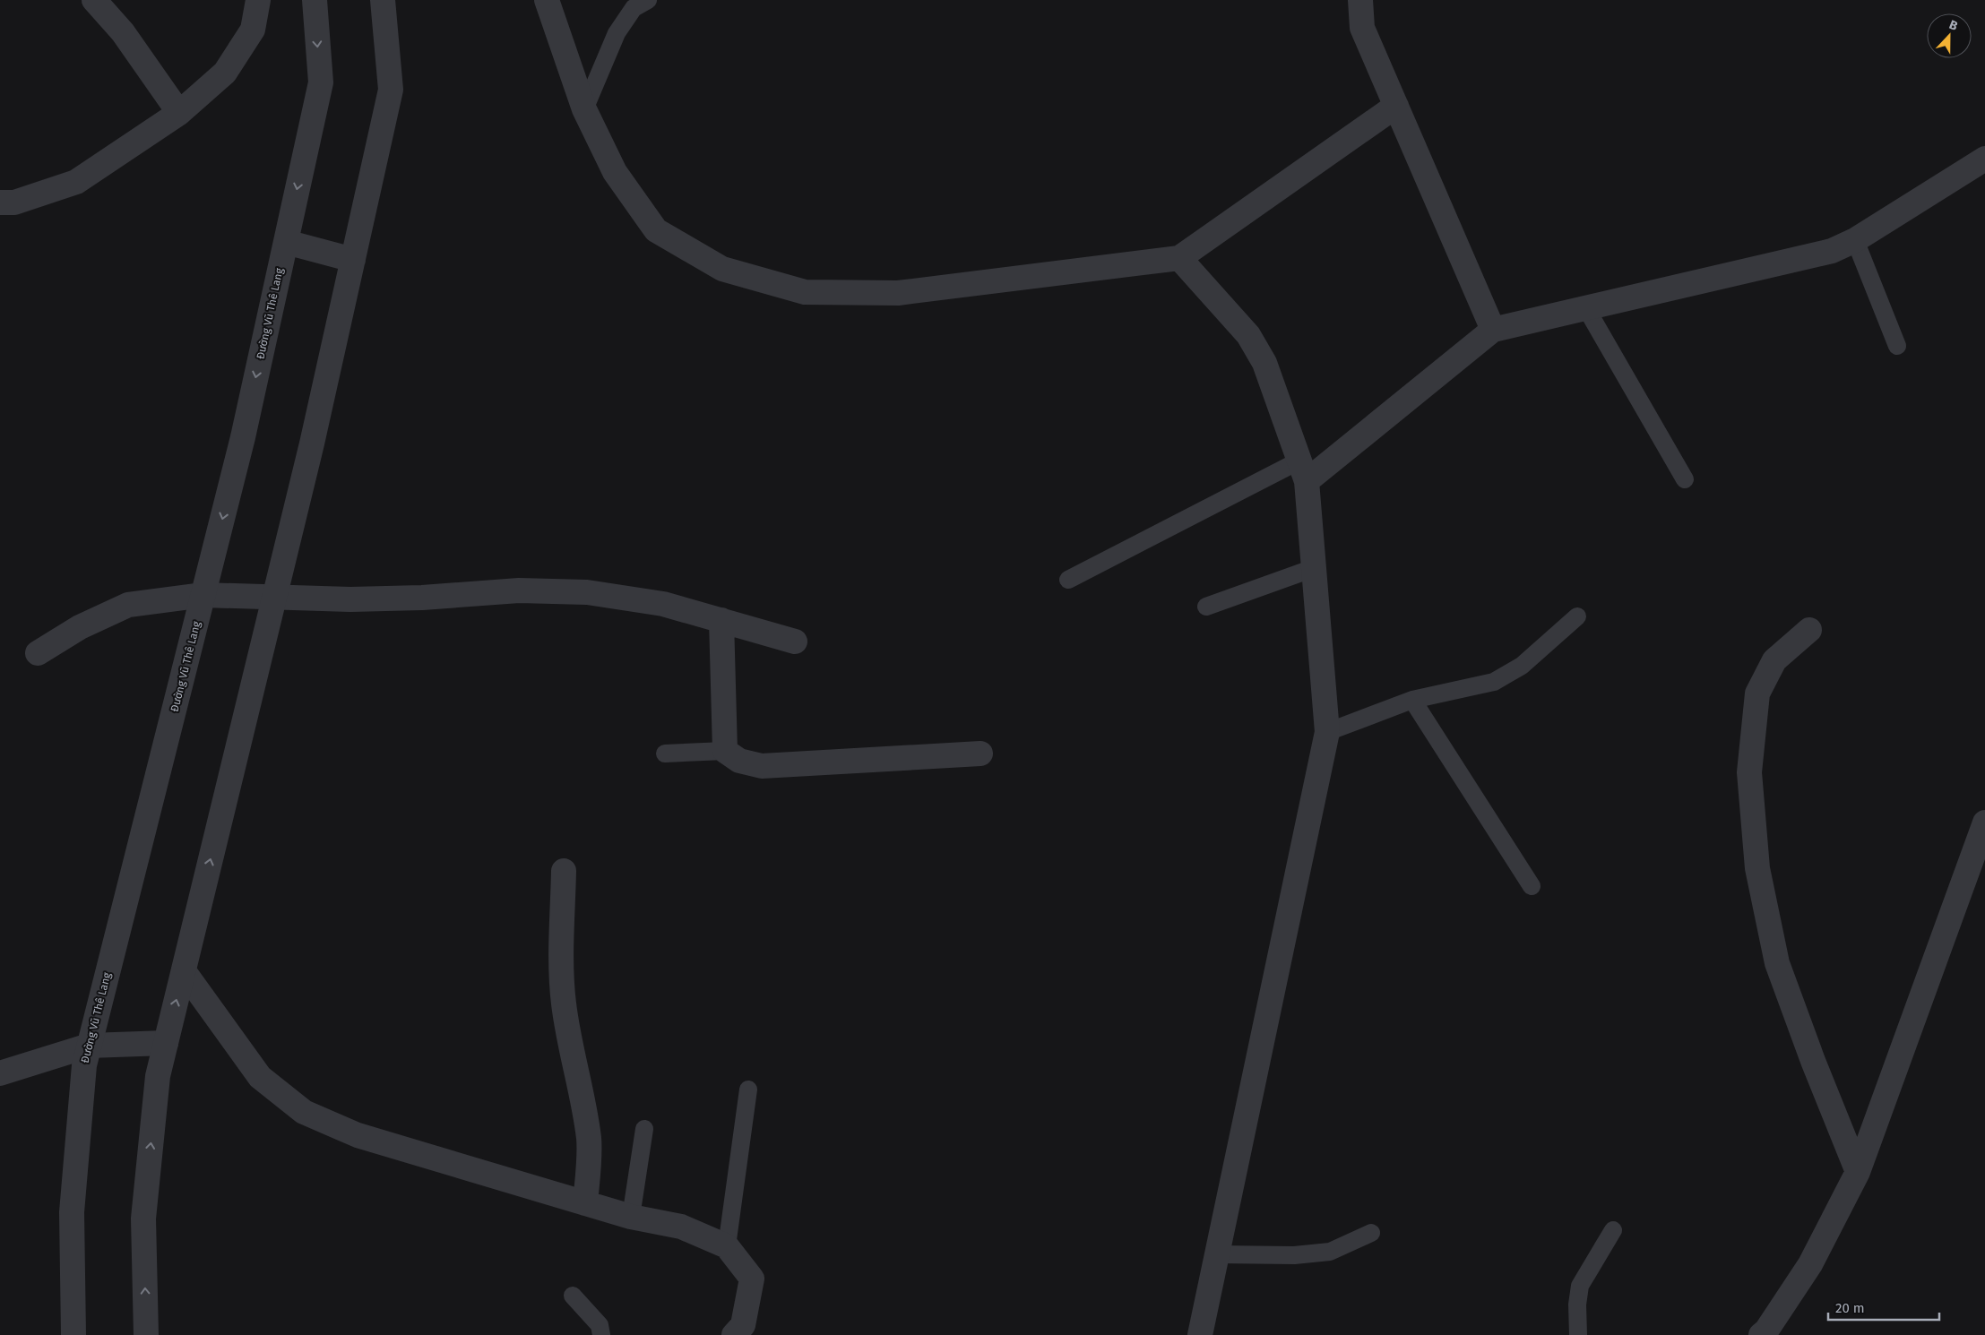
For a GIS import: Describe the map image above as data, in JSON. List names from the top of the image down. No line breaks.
{"streets":{"street":["Đường Vũ Thê Lang"]},"scale_bar":"20 m","north":"top"}
